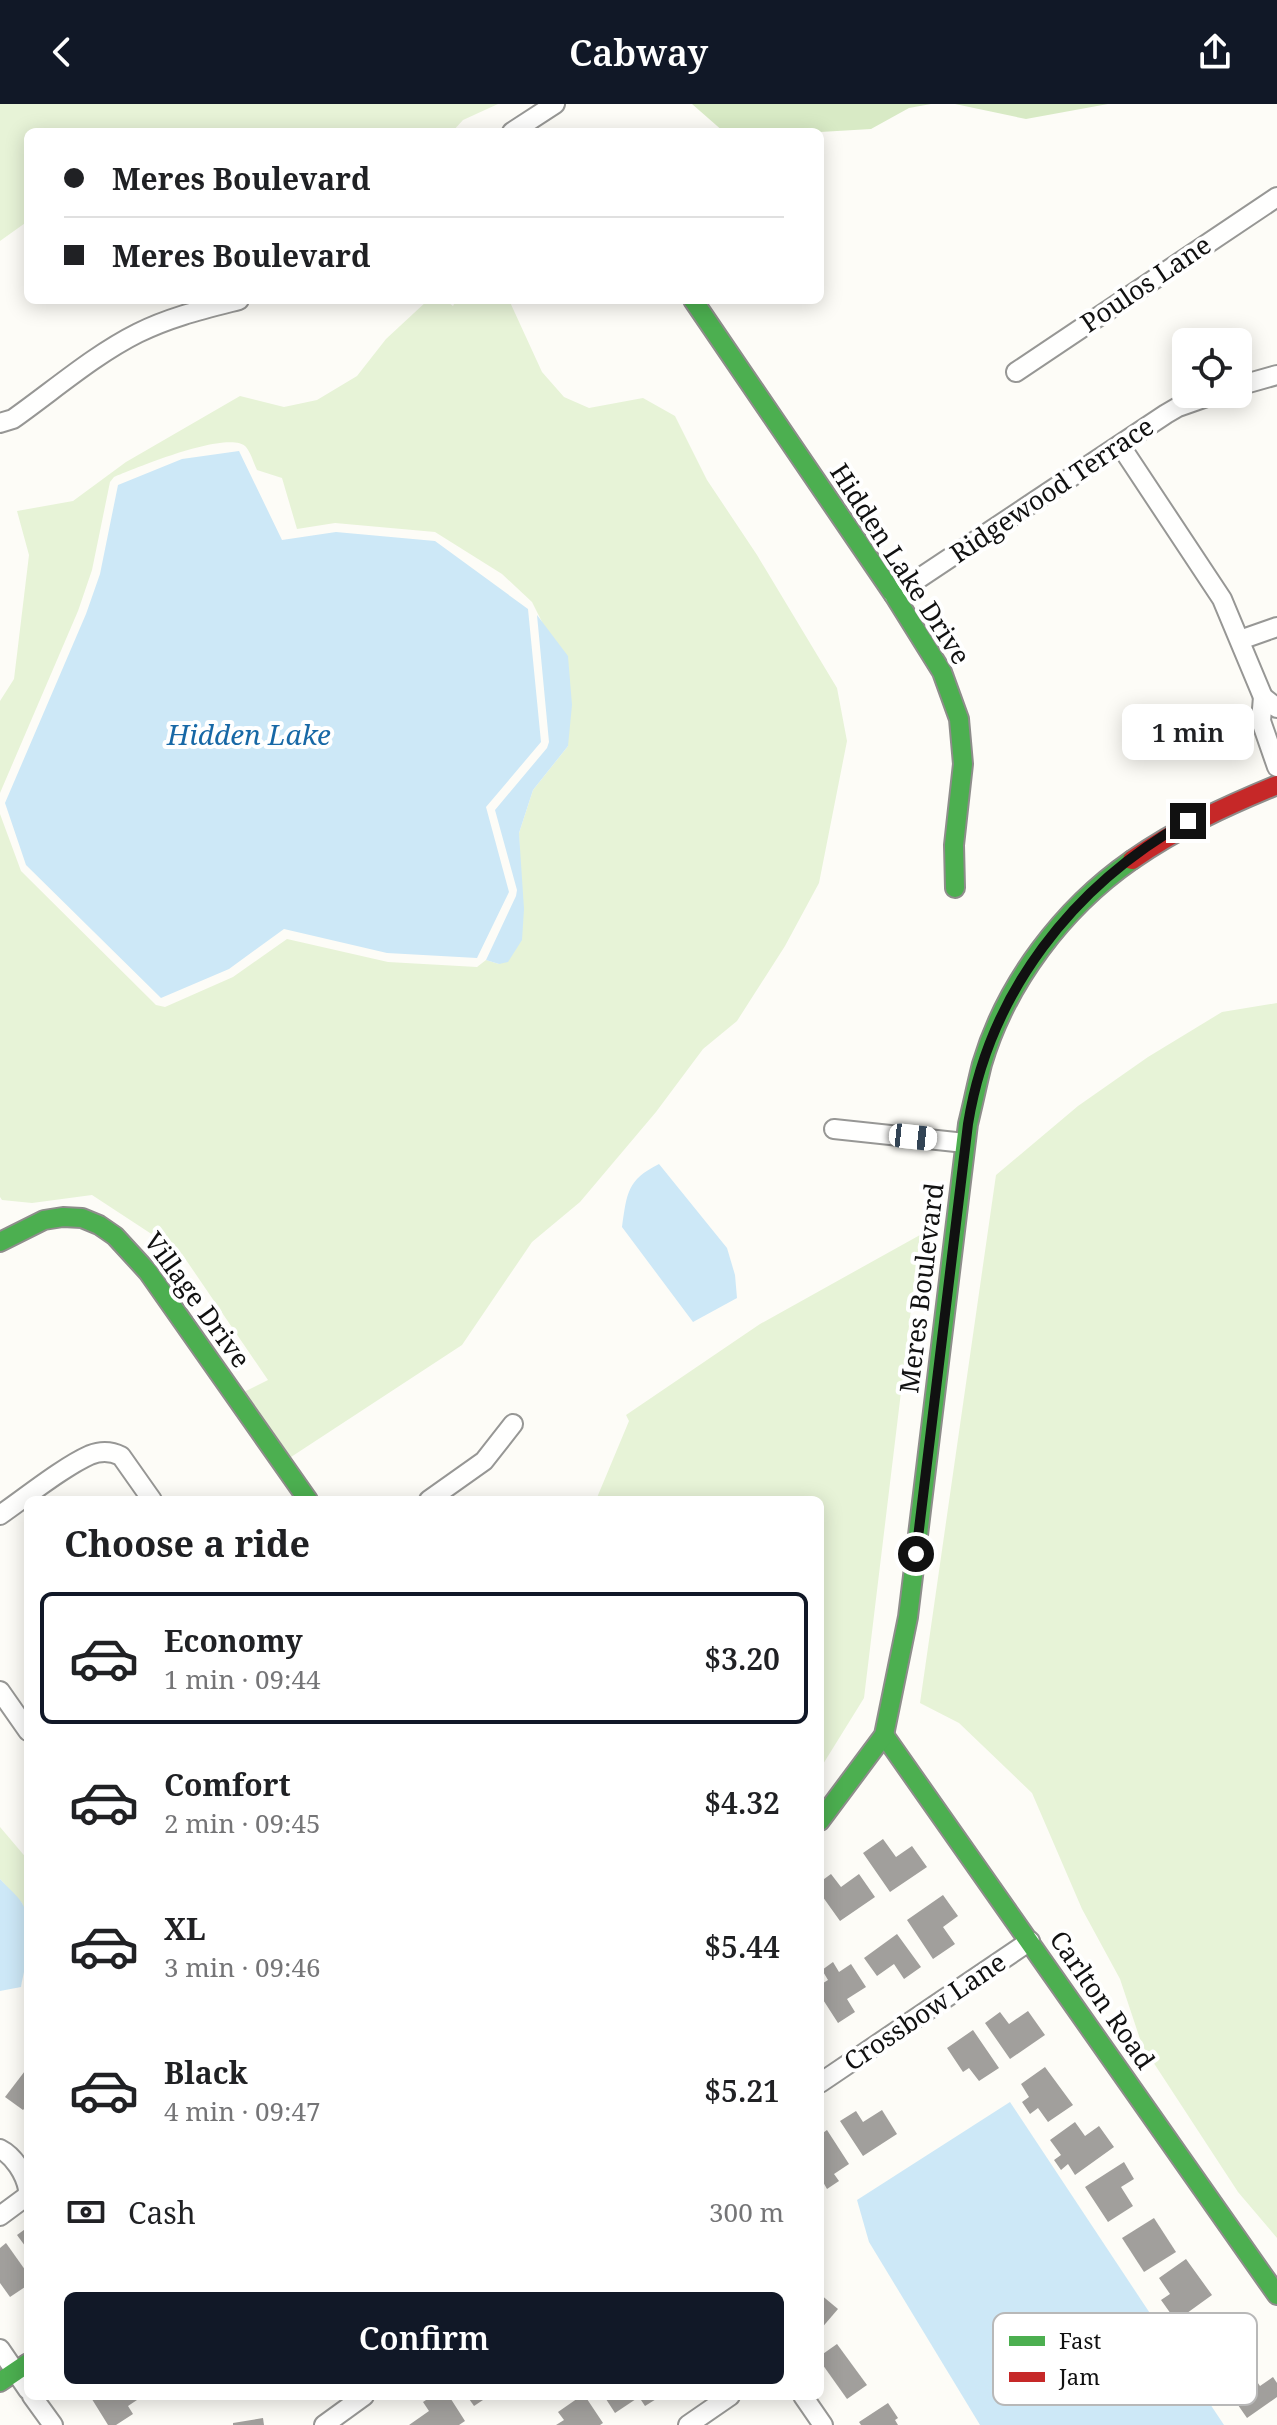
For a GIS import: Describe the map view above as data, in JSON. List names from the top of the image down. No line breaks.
{"streets":{"street":["Poulos Lane","Ridgewood Terrace","Hidden Lake Drive","Meres Boulevard","Village Drive","Carlton Road","Crossbow Lane"]},"crossings":[["Ridgewood Terrace","Hidden Lake Drive"],["Meres Boulevard","Carlton Road"],["Carlton Road","Crossbow Lane"]],"water":["Hidden Lake"],"legend":["Fast","Jam"],"page":{"header":"Cabway","banner":["Meres Boulevard","Meres Boulevard"],"bubble":"1 min","heading":"Choose a ride","list":[{"name":"Economy","note":"1 min · 09:44","value":"$3.20"},{"name":"Comfort","note":"2 min · 09:45","value":"$4.32"},{"name":"XL","note":"3 min · 09:46","value":"$5.44"},{"name":"Black","note":"4 min · 09:47","value":"$5.21"}],"pay":["Cash","300 m"],"buttons":"Confirm"}}
